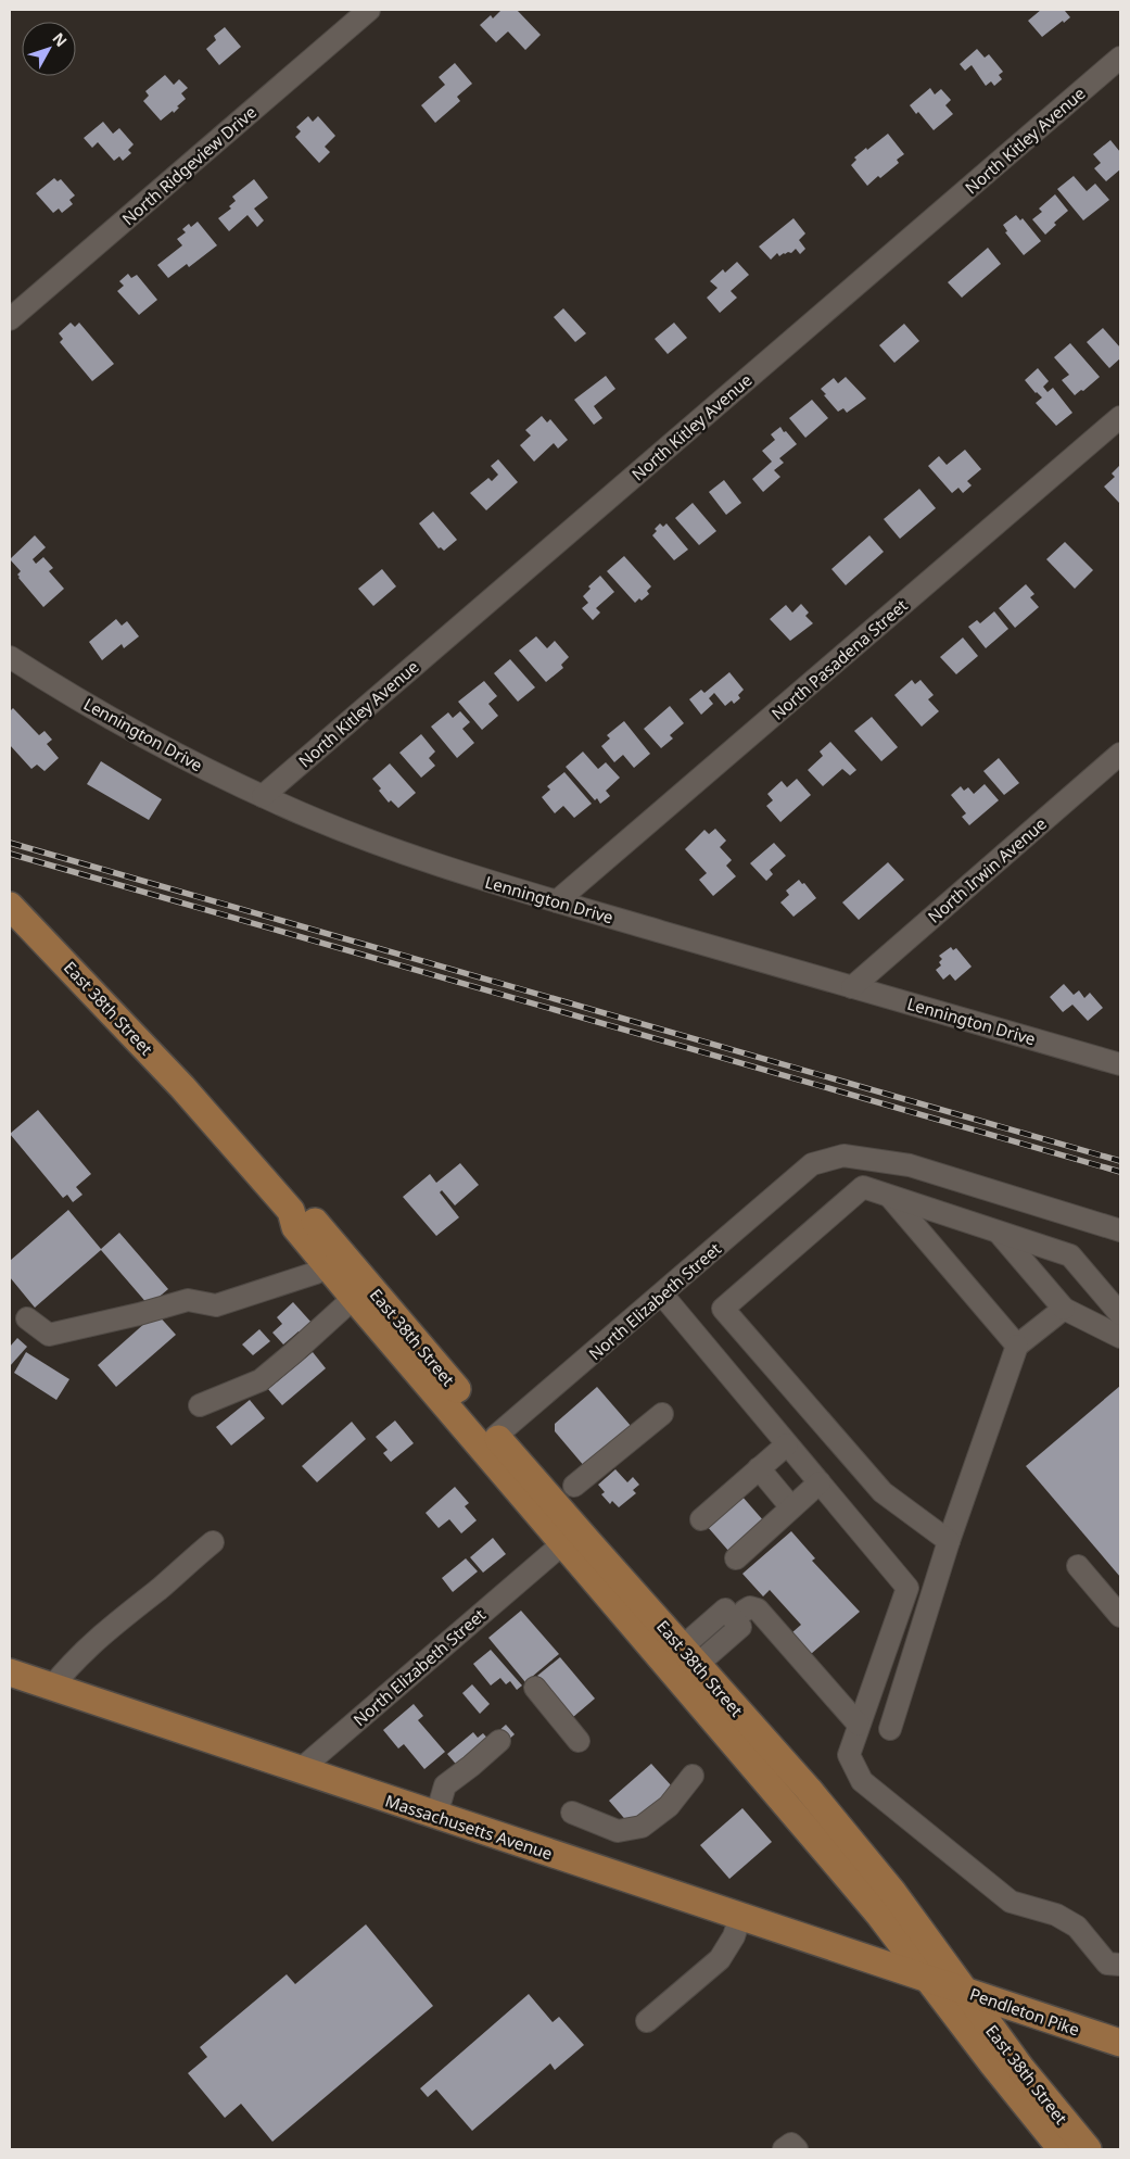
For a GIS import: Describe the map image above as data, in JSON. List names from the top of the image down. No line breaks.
{"streets":{"main road":["East 38th Street","Massachusetts Avenue","Pendleton Pike"],"street":["North Kitley Avenue","North Ridgeview Drive","North Pasadena Street","Lennington Drive","North Irwin Avenue","North Elizabeth Street"]},"crossings":[["North Kitley Avenue","Lennington Drive"],["North Pasadena Street","Lennington Drive"],["Lennington Drive","North Irwin Avenue"],["East 38th Street","North Elizabeth Street"],["East 38th Street","Massachusetts Avenue"],["East 38th Street","Pendleton Pike"],["North Elizabeth Street","Massachusetts Avenue"],["Massachusetts Avenue","Pendleton Pike"]],"north":"top right"}
